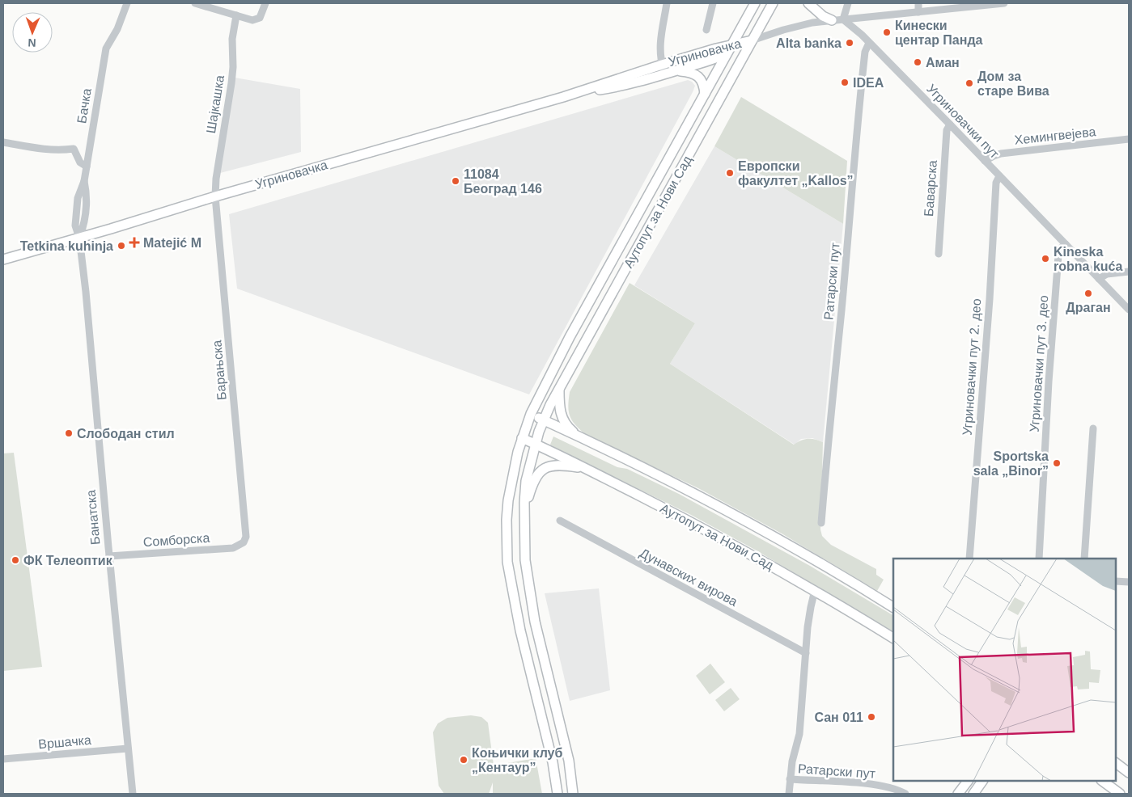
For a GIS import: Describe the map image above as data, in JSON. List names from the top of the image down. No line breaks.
{"streets":{"main road":["Угриновачка","Аутопут за Нови Сад"],"street":["Шајкашка","Бачка","Угриновачки пут","Хемингвејева","Баварска","Ратарски пут","Угриновачки пут 3. део","Угриновачки пут 2. део","Барањска","Банатска","Сомборска","Дунавских вирова","Вршачка"]},"crossings":[["Угриновачка","Шајкашка"],["Угриновачка","Бачка"],["Угриновачка","Аутопут за Нови Сад"],["Угриновачка","Барањска"],["Угриновачка","Банатска"],["Шајкашка","Барањска"],["Бачка","Банатска"],["Угриновачки пут","Хемингвејева"],["Угриновачки пут","Баварска"],["Угриновачки пут","Ратарски пут"],["Угриновачки пут","Угриновачки пут 3. део"],["Угриновачки пут","Угриновачки пут 2. део"],["Барањска","Сомборска"],["Банатска","Сомборска"],["Банатска","Вршачка"]],"places":{"other":["Кинески центар Панда","Alta banka","Аман","IDEA","Дом за старе Вива","Европски факултет „Kallos”","11084 Београд 146","Tetkina kuhinja","Kineska robna kuća","Драган","Слободан стил","Sportska sala „Binor”","ФК Телеоптик","Сан 011","Коњички клуб „Кентаур”"],"health":["Matejić M"]},"north":"bottom"}
